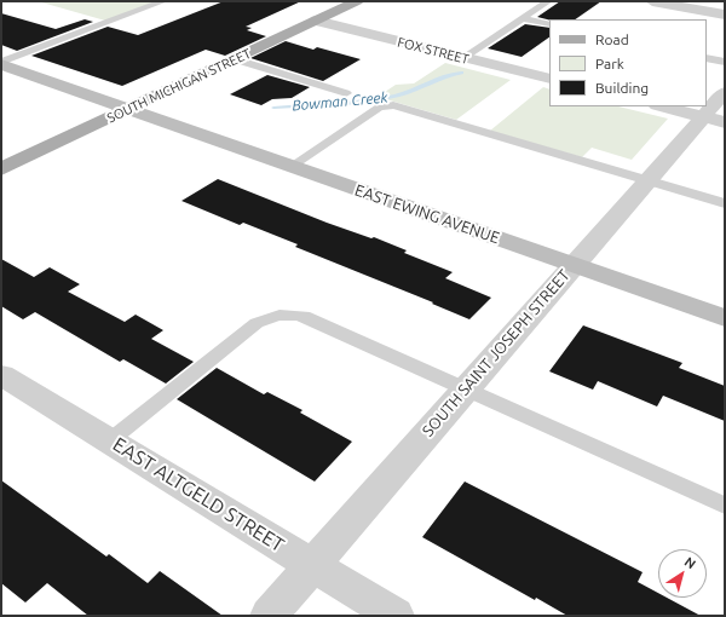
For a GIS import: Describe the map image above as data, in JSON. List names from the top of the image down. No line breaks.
{"streets":{"main road":["SOUTH MICHIGAN STREET"],"street":["FOX STREET","EAST EWING AVENUE","SOUTH SAINT JOSEPH STREET","EAST ALTGELD STREET"]},"crossings":[["FOX STREET","SOUTH MICHIGAN STREET"],["SOUTH MICHIGAN STREET","EAST EWING AVENUE"],["EAST EWING AVENUE","SOUTH SAINT JOSEPH STREET"],["SOUTH SAINT JOSEPH STREET","EAST ALTGELD STREET"]],"water":["Bowman Creek"],"legend":["Road","Park","Building"],"north":"top right"}
